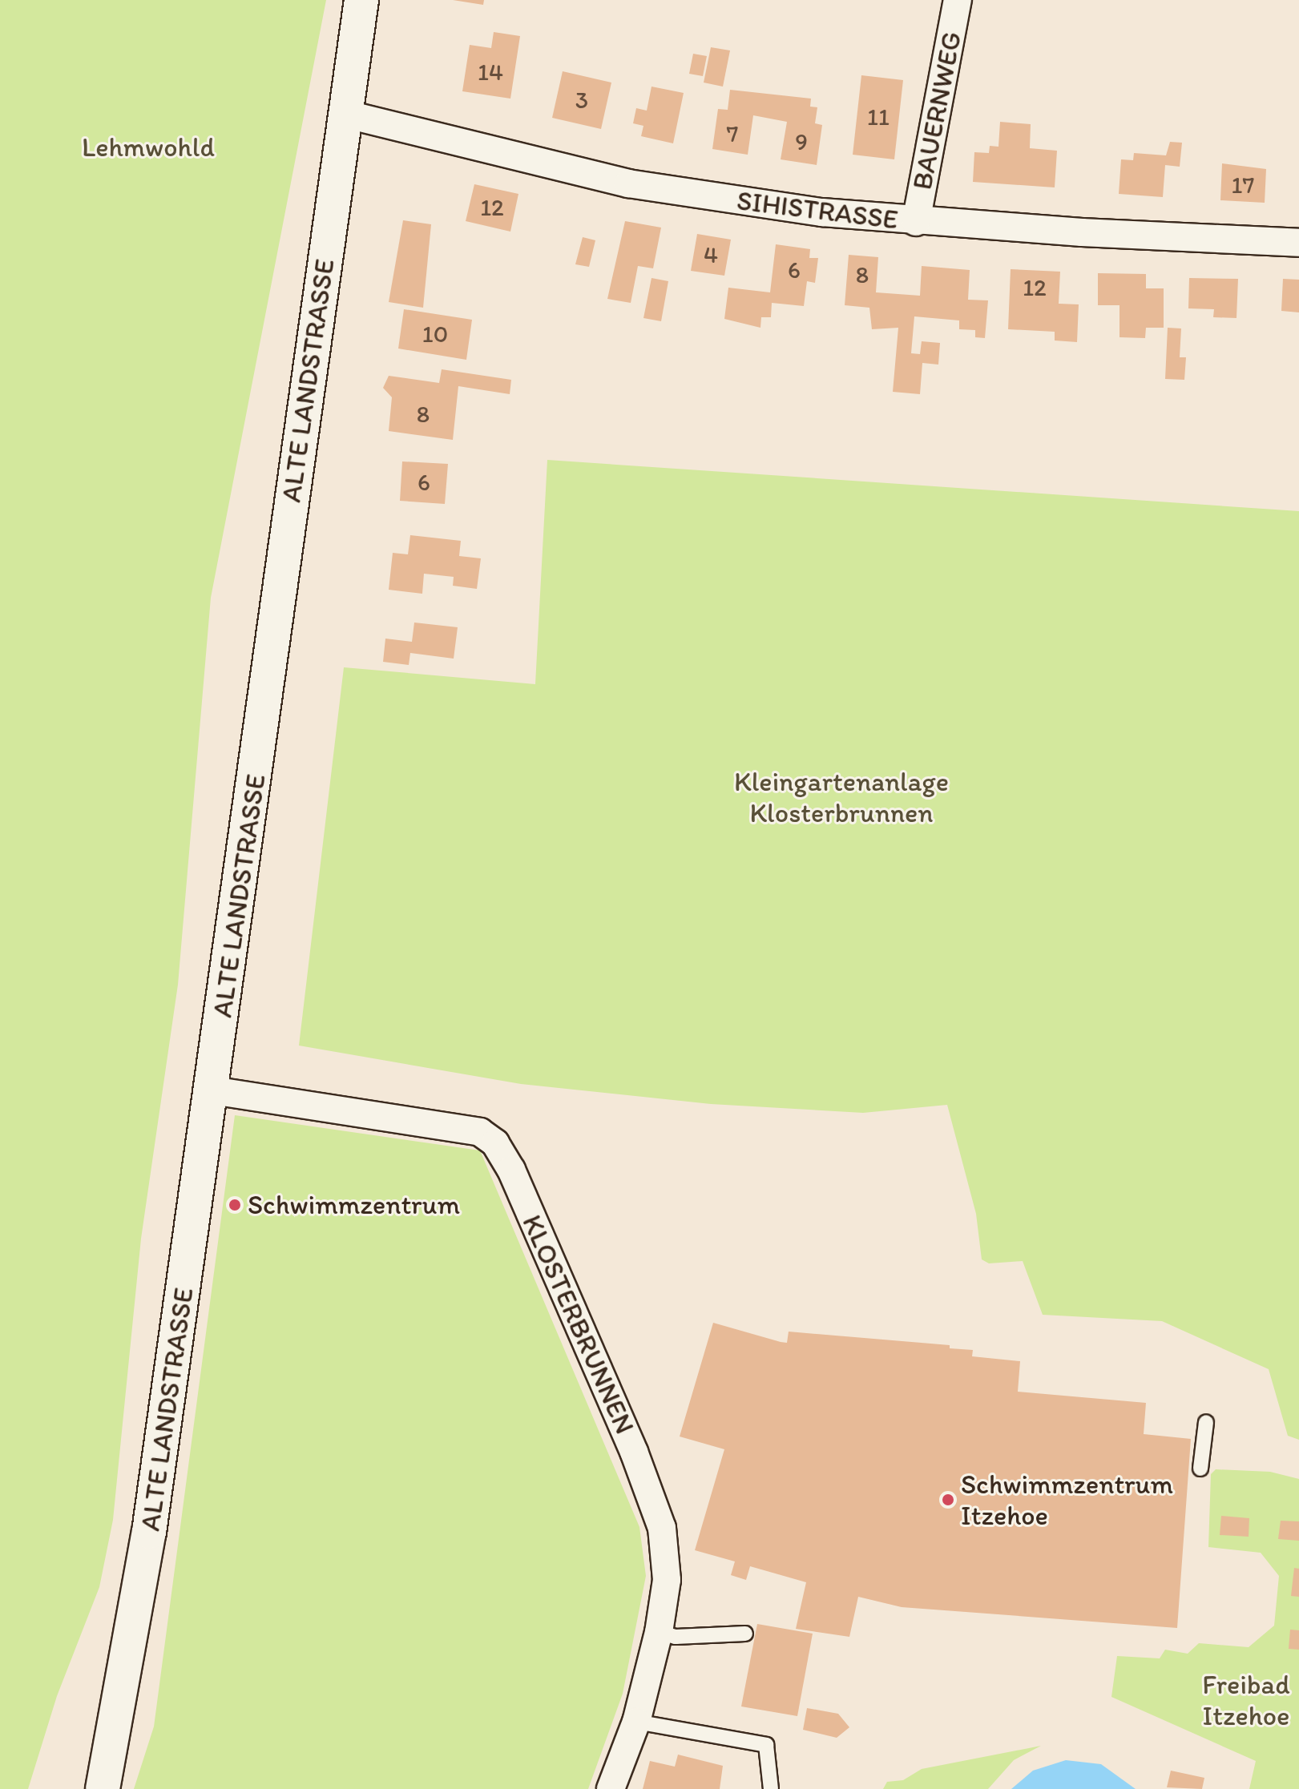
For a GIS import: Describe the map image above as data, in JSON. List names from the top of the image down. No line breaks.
{"streets":{"street":["BAUERNWEG","SIHISTRASSE","ALTE LANDSTRASSE","KLOSTERBRUNNEN"]},"crossings":[["BAUERNWEG","SIHISTRASSE"],["SIHISTRASSE","ALTE LANDSTRASSE"],["ALTE LANDSTRASSE","KLOSTERBRUNNEN"]],"parks":["Lehmwohld","Kleingartenanlage Klosterbrunnen","Freibad Itzehoe"],"places":["Schwimmzentrum","Schwimmzentrum Itzehoe"],"house_numbers":["14","3","11","7","9","17","12","4","6","8","12","10","8","6"]}
